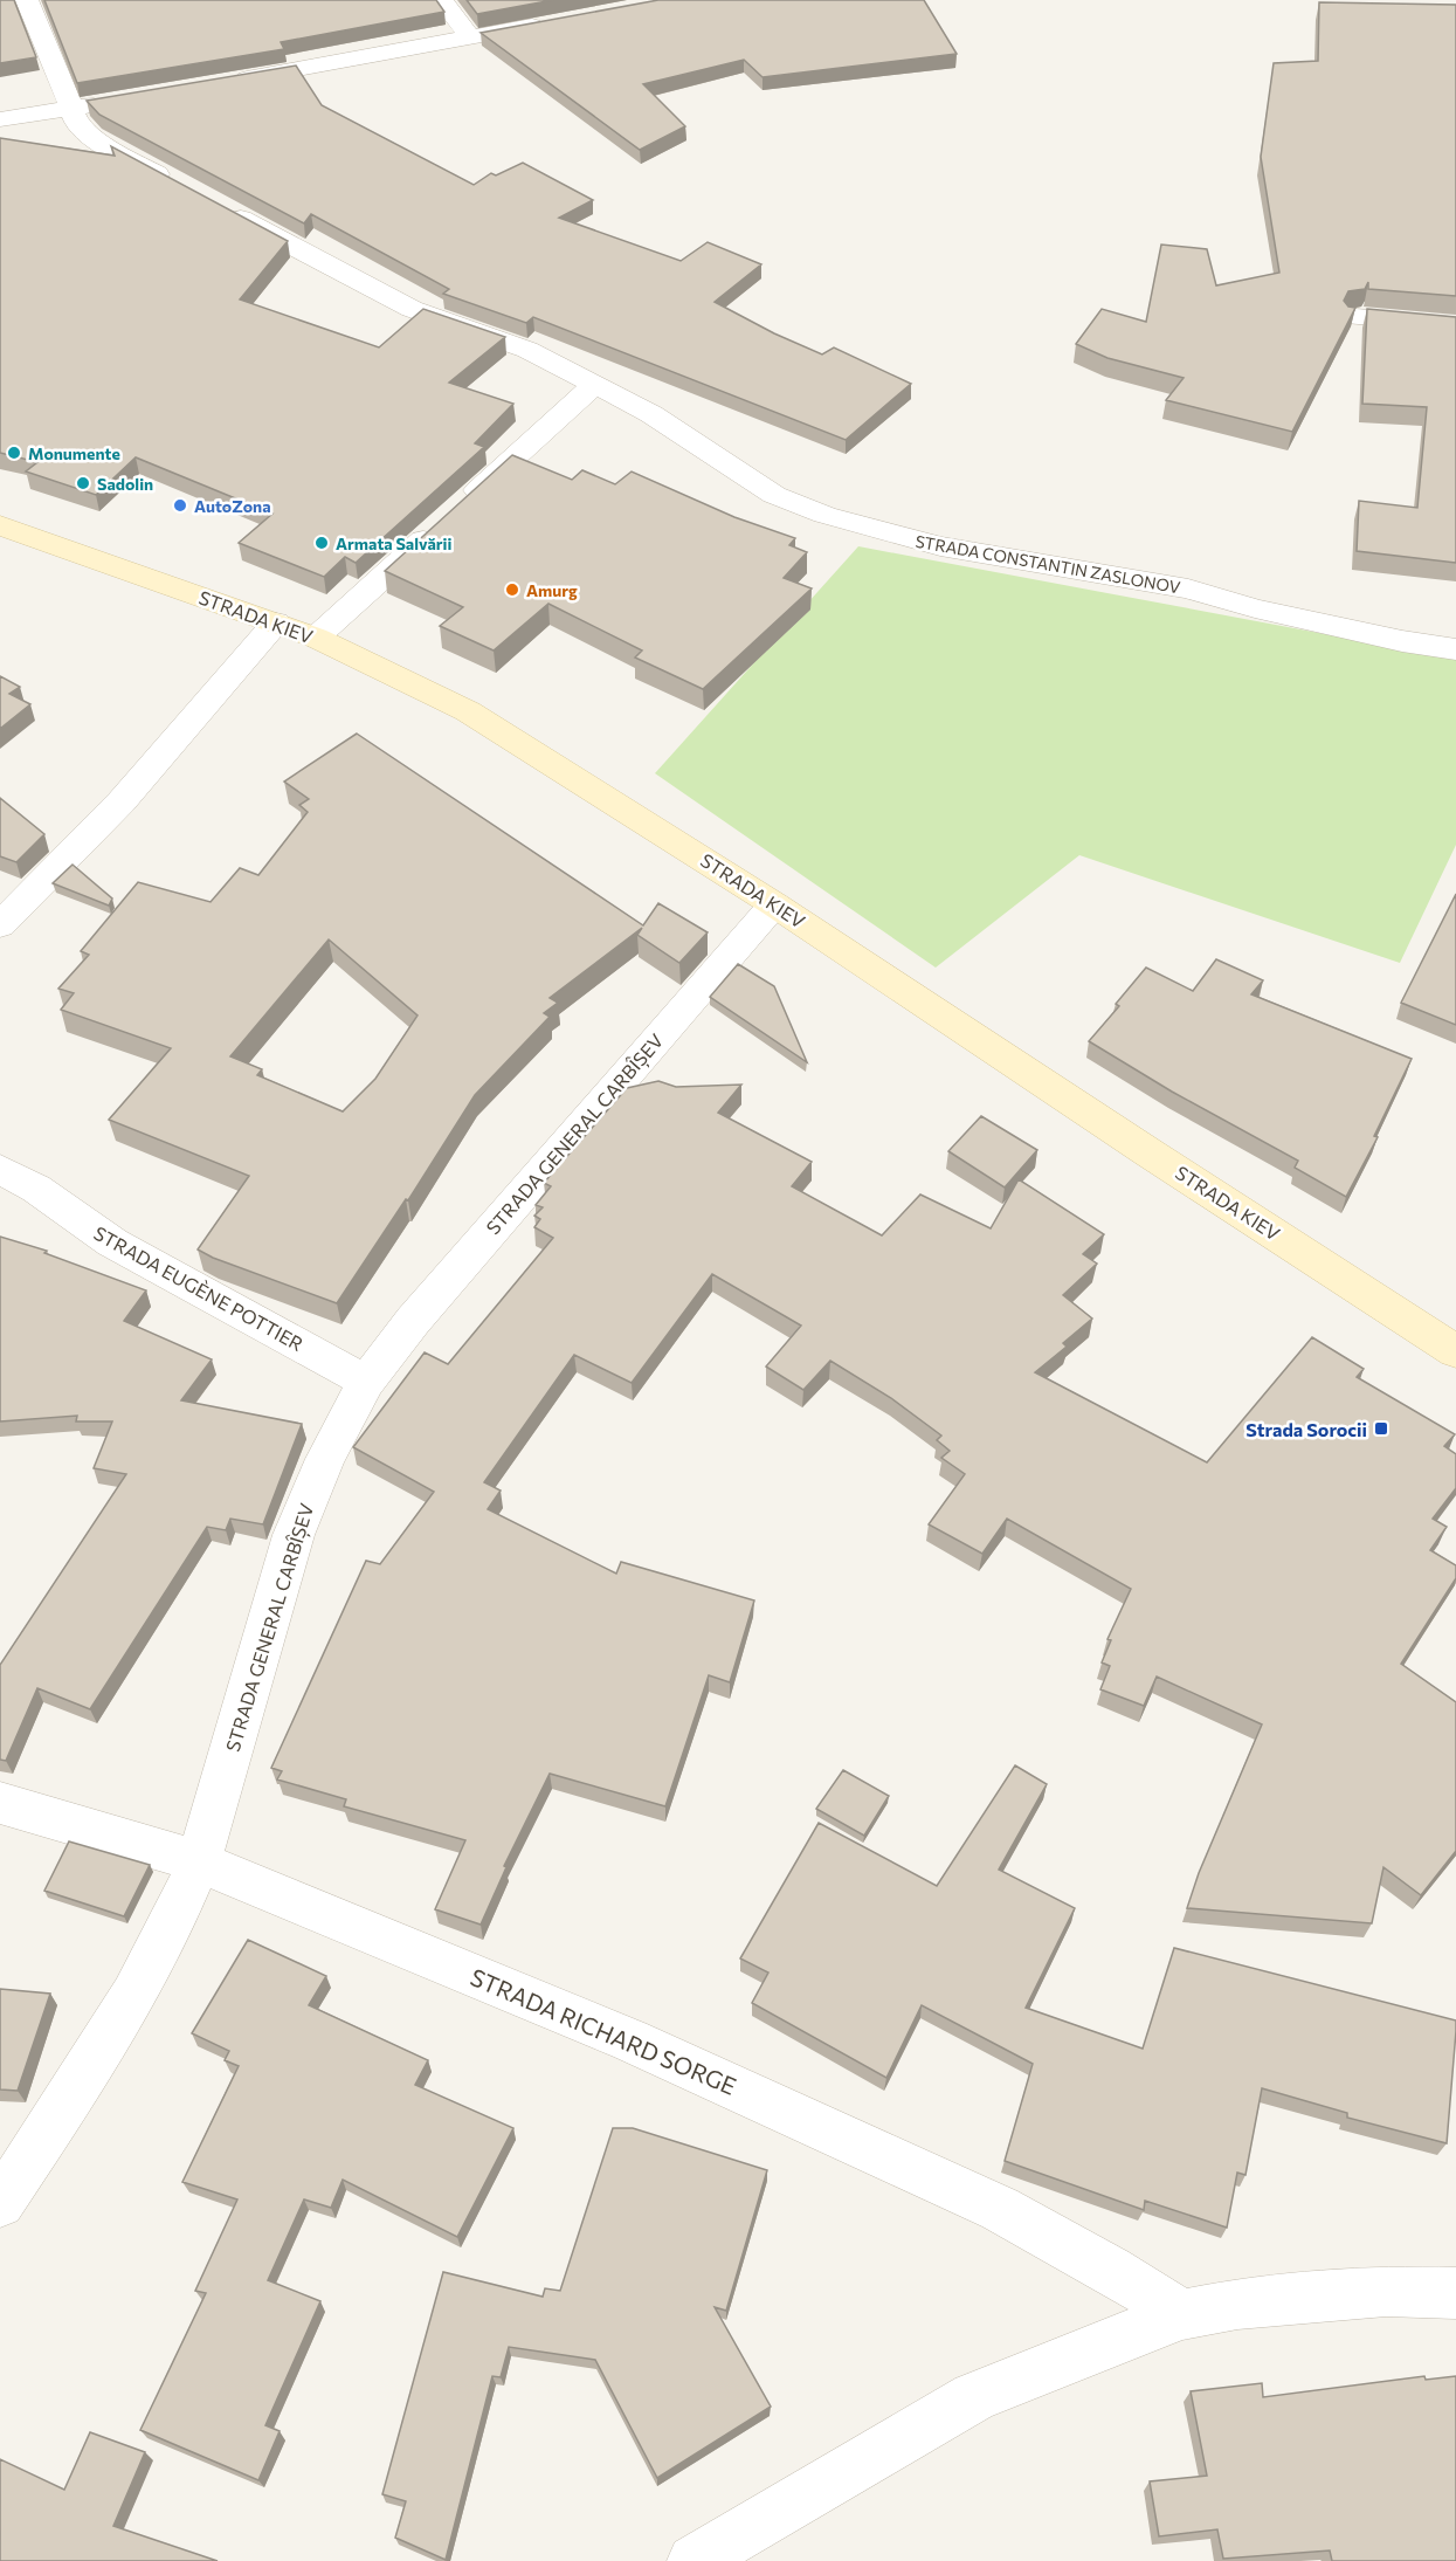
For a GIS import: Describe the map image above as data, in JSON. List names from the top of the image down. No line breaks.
{"streets":{"main road":["STRADA KIEV"],"street":["STRADA CONSTANTIN ZASLONOV","STRADA GENERAL CARBÎȘEV","STRADA EUGÈNE POTTIER","STRADA RICHARD SORGE"]},"crossings":[["STRADA KIEV","STRADA GENERAL CARBÎȘEV"],["STRADA GENERAL CARBÎȘEV","STRADA EUGÈNE POTTIER"],["STRADA GENERAL CARBÎȘEV","STRADA RICHARD SORGE"]],"places":{"other":["Monumente","Sadolin","AutoZona","Armata Salvării","Amurg"],"transit":["Strada Sorocii"]}}
